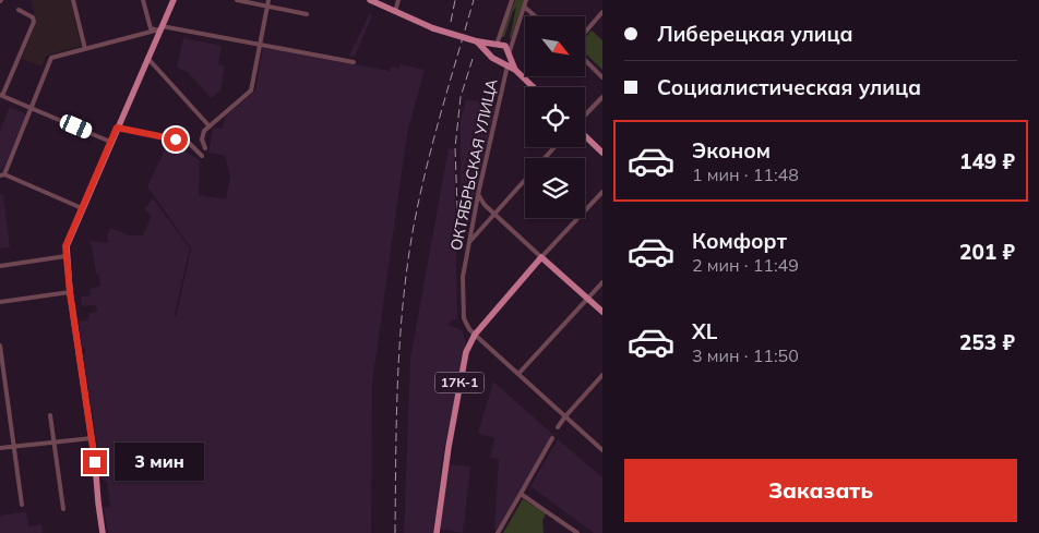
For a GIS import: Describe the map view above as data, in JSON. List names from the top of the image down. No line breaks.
{"streets":{"main road":["17К-1"],"street":["ОКТЯБРЬСКАЯ УЛИЦА"]},"crossings":[["ОКТЯБРЬСКАЯ УЛИЦА","17К-1"]],"north":"bottom right","page":{"banner":["Либерецкая улица","Социалистическая улица"],"list":[{"name":"Эконом","note":"1 мин · 11:48","value":"149 ₽"},{"name":"Комфорт","note":"2 мин · 11:49","value":"201 ₽"},{"name":"XL","note":"3 мин · 11:50","value":"253 ₽"}],"bubble":"3 мин","buttons":"Заказать"}}
